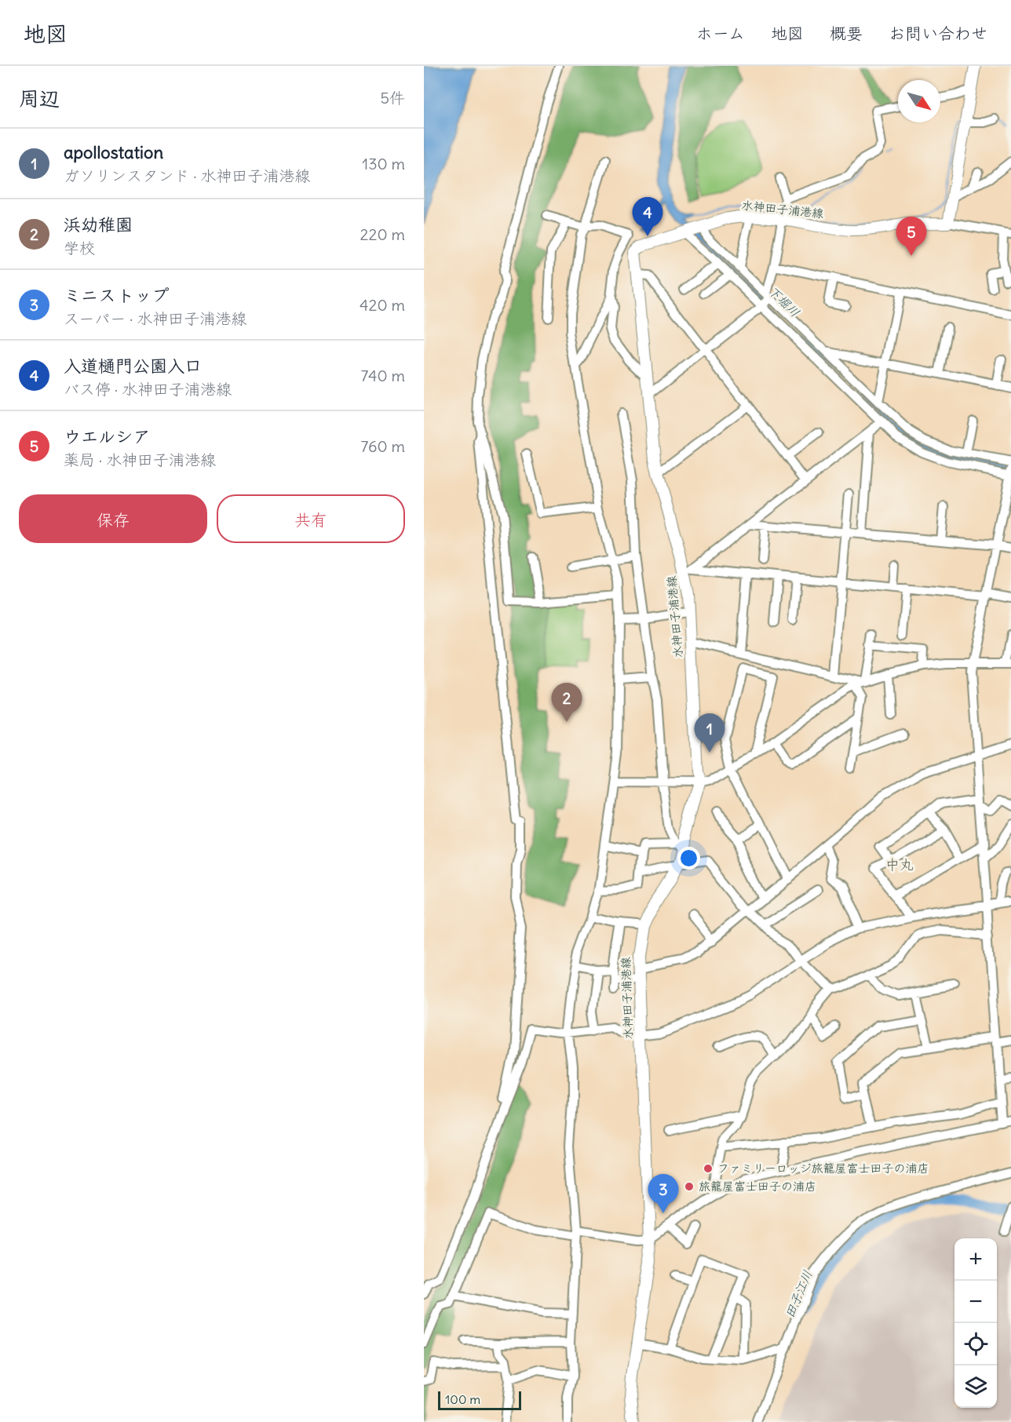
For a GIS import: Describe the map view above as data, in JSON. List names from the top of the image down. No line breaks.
{"streets":{"main road":["水神田子浦港線"]},"districts":["中丸"],"water":["下堀川","田子江川"],"places":["ファミリーロッジ旅籠屋富士田子の浦店","旅籠屋富士田子の浦店"],"scale_bar":"100 m","north":"bottom right","page":{"header":"地図","nav":["ホーム","地図","概要","お問い合わせ"],"heading":["周辺","5件"],"list":[{"mark":"1","name":"apollostation","note":"ガソリンスタンド · 水神田子浦港線","value":"130 m"},{"mark":"2","name":"浜幼稚園","note":"学校","value":"220 m"},{"mark":"3","name":"ミニストップ","note":"スーパー · 水神田子浦港線","value":"420 m"},{"mark":"4","name":"入道樋門公園入口","note":"バス停 · 水神田子浦港線","value":"740 m"},{"mark":"5","name":"ウエルシア","note":"薬局 · 水神田子浦港線","value":"760 m"}],"pins":["4","5","2","1","3"],"buttons":["保存","共有"],"map_buttons":["+","−"],"scale":"100 m"}}
